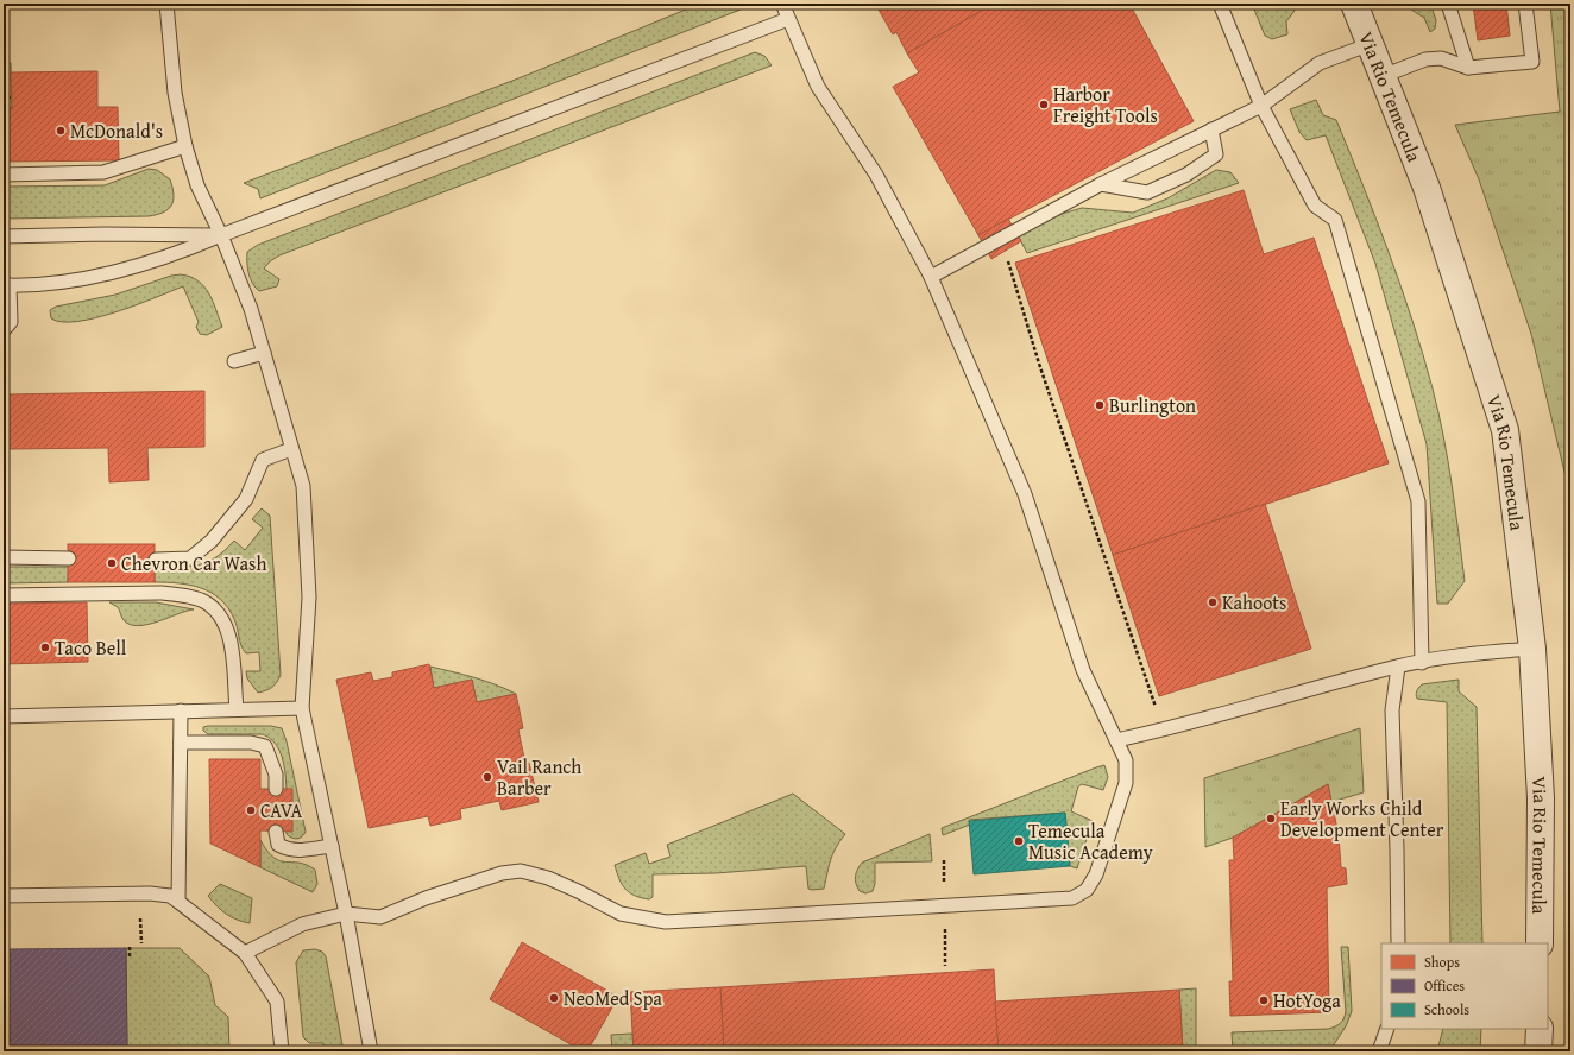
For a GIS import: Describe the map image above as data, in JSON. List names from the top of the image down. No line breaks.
{"streets":{"street":["Via Rio Temecula"]},"places":["Harbor Freight Tools","McDonald's","Burlington","Chevron Car Wash","Kahoots","Taco Bell","Vail Ranch Barber","CAVA","Early Works Child Development Center","Temecula Music Academy","NeoMed Spa","HotYoga"],"legend":["Shops","Offices","Schools"]}
